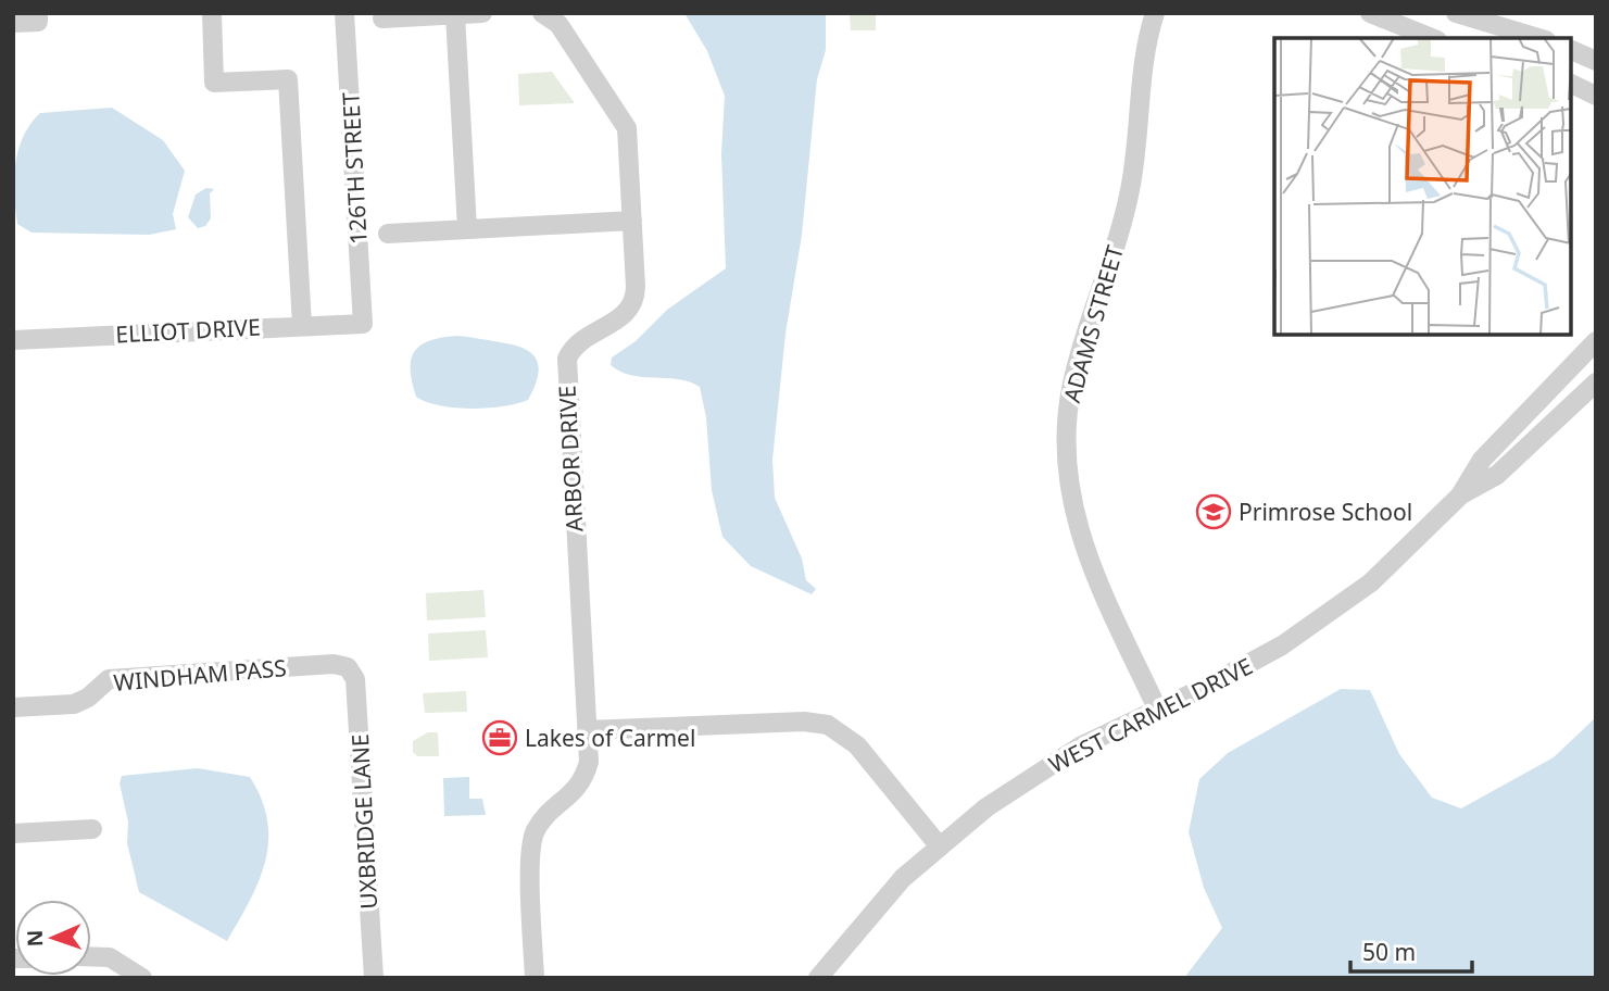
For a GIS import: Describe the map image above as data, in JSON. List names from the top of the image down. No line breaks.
{"streets":{"street":["126TH STREET","ADAMS STREET","ELLIOT DRIVE","ARBOR DRIVE","WINDHAM PASS","WEST CARMEL DRIVE","UXBRIDGE LANE"]},"crossings":[["126TH STREET","ELLIOT DRIVE"],["ADAMS STREET","WEST CARMEL DRIVE"],["WINDHAM PASS","UXBRIDGE LANE"]],"places":{"school or university":["Primrose School"],"office":["Lakes of Carmel"]},"scale_bar":"50 m","north":"left"}
